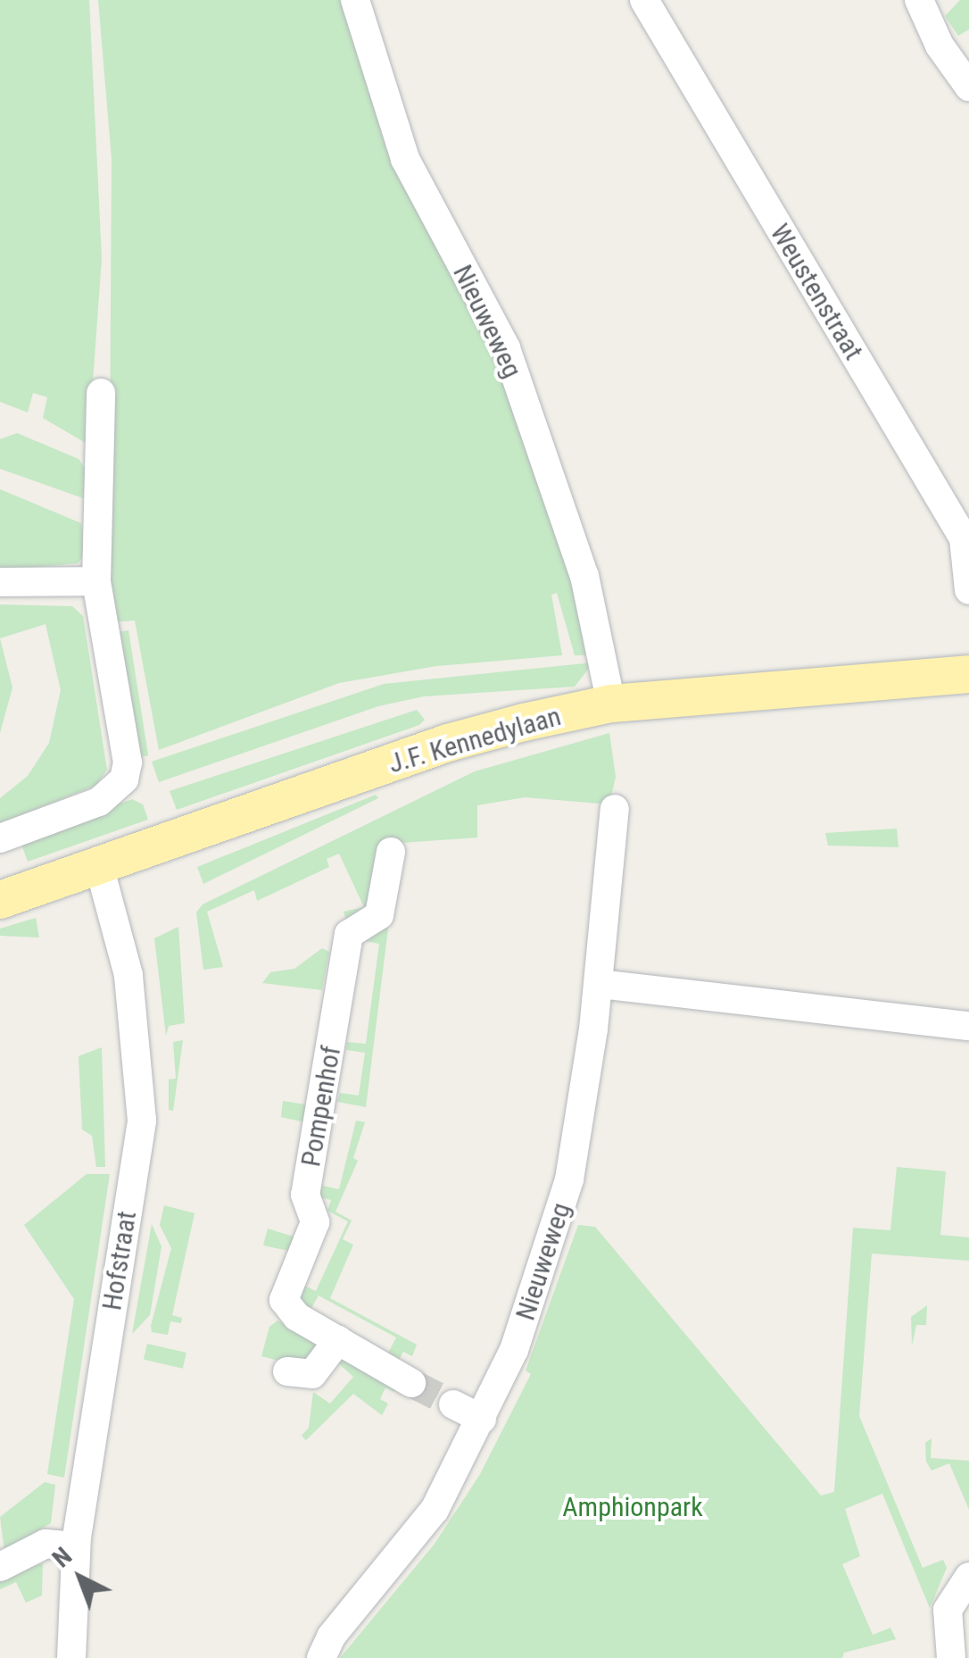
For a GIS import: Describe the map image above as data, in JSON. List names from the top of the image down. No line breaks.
{"streets":{"main road":["J.F. Kennedylaan"],"street":["Weustenstraat","Nieuweweg","Pompenhof","Hofstraat"]},"crossings":[["Nieuweweg","J.F. Kennedylaan"],["J.F. Kennedylaan","Hofstraat"]],"parks":["Amphionpark"],"north":"top left"}
